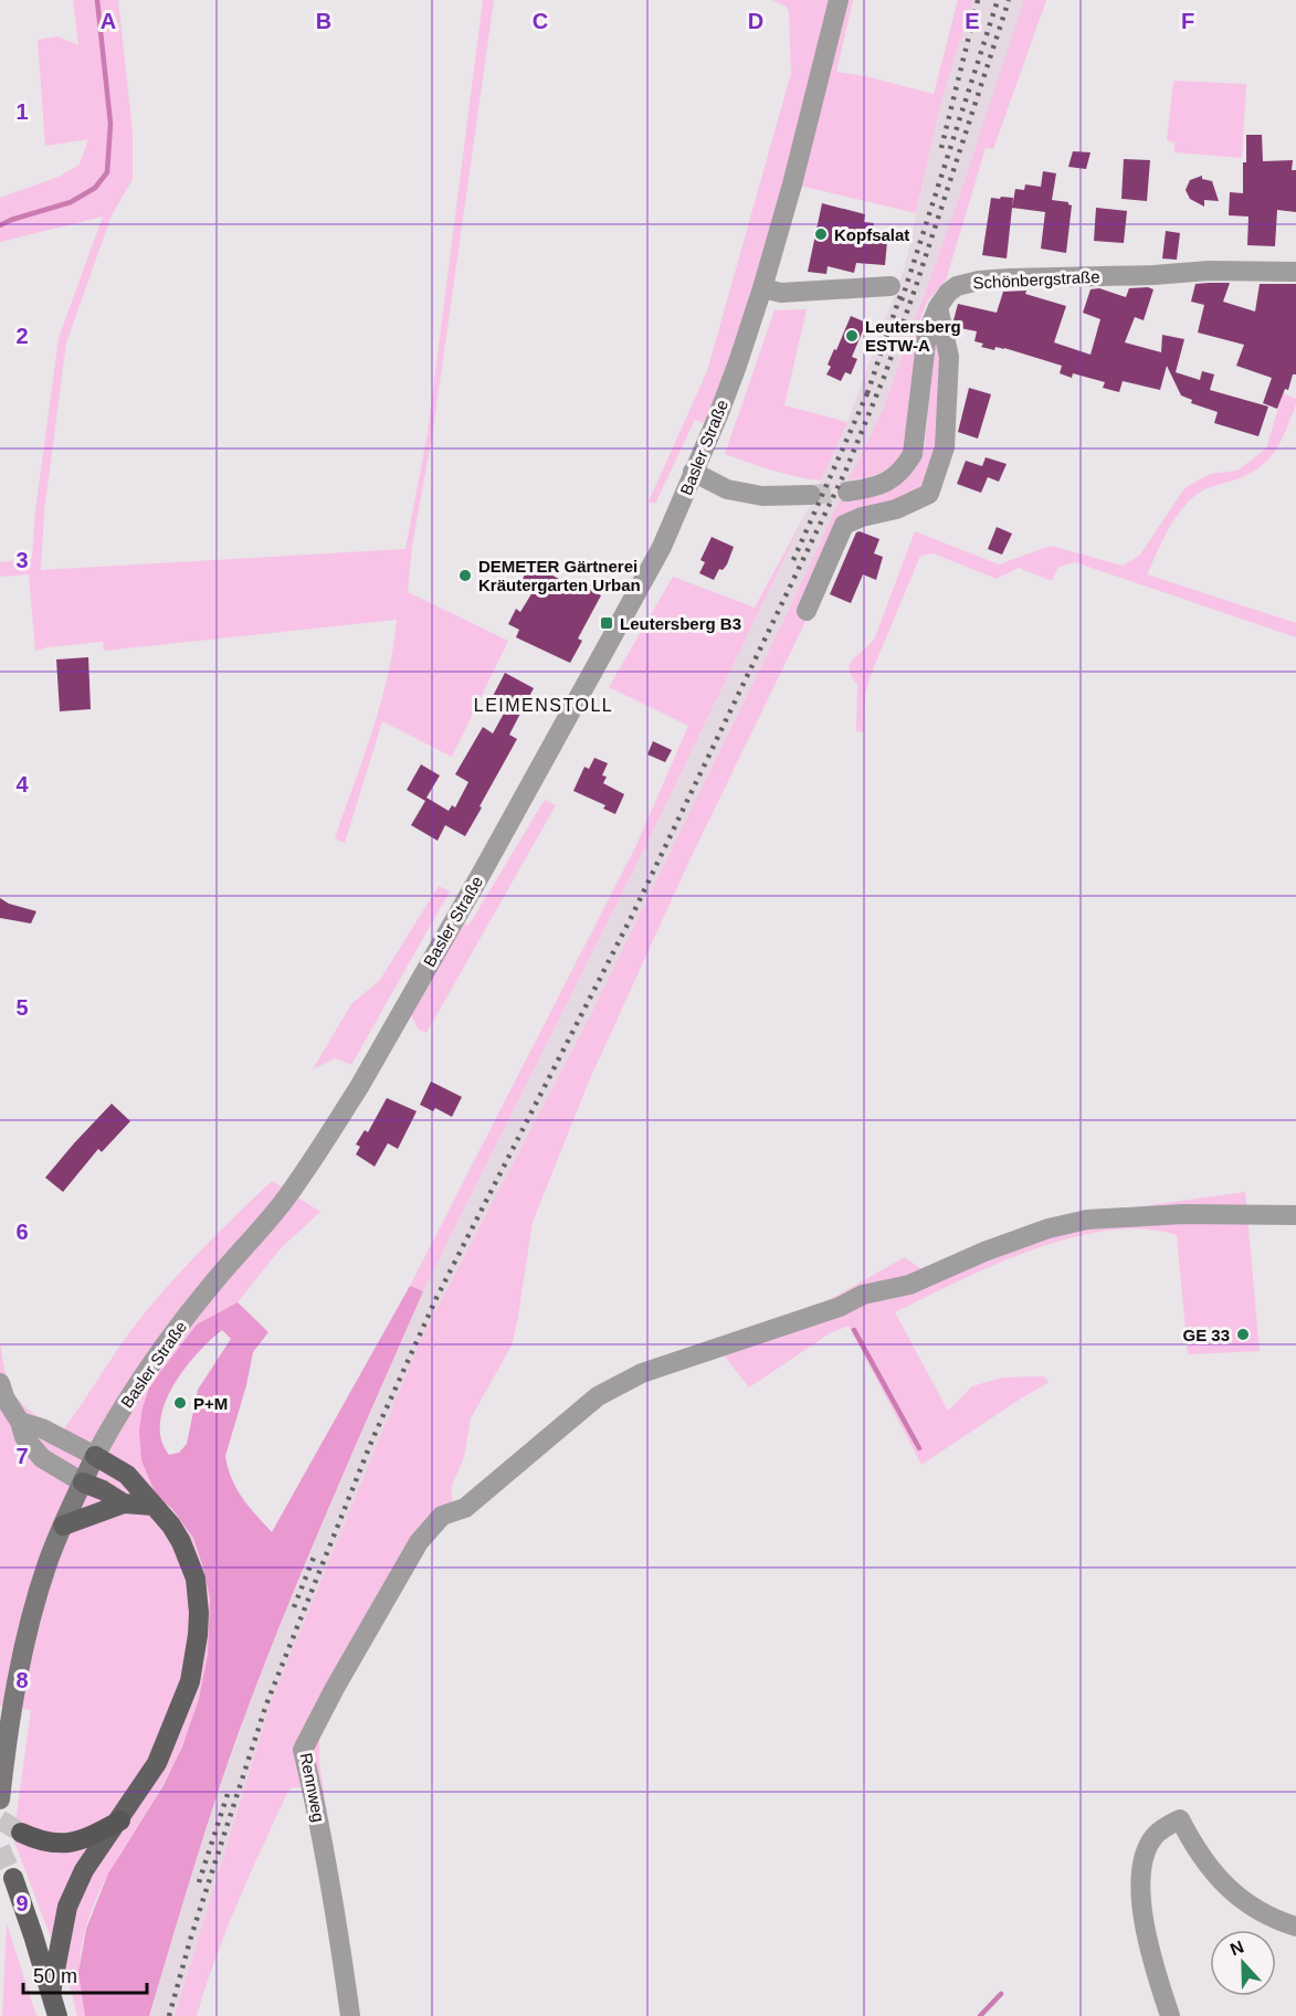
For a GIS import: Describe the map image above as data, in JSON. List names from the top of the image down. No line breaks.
{"streets":{"main road":["Basler Straße"],"street":["Schönbergstraße","Rennweg"]},"districts":["LEIMENSTOLL"],"places":{"other":["Kopfsalat","Leutersberg ESTW-A","DEMETER Gärtnerei Kräutergarten Urban","GE 33","P+M"],"transit":["Leutersberg B3"]},"scale_bar":"50 m","north":"top","grid":{"columns":["A","B","C","D","E","F"],"rows":["1","2","3","4","5","6","7","8","9"]}}
